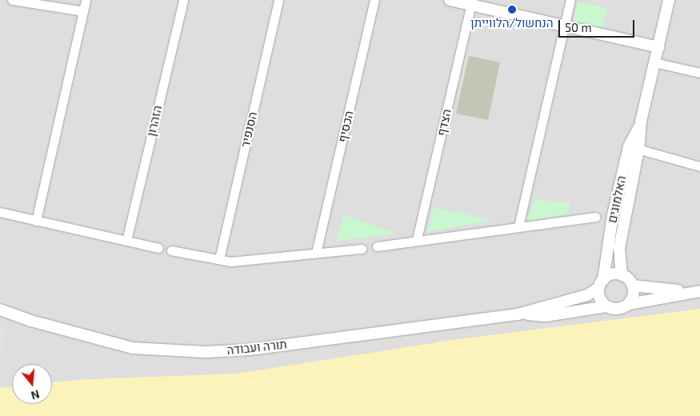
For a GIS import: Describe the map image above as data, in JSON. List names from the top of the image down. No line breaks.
{"streets":{"street":["הזהרון","הצדף","הכסיף","הסנפיר","האלמוגים","תורה ועבודה"]},"crossings":[["האלמוגים","תורה ועבודה"]],"places":["הנחשול/הלווייתן"],"scale_bar":"50 m","north":"bottom"}
